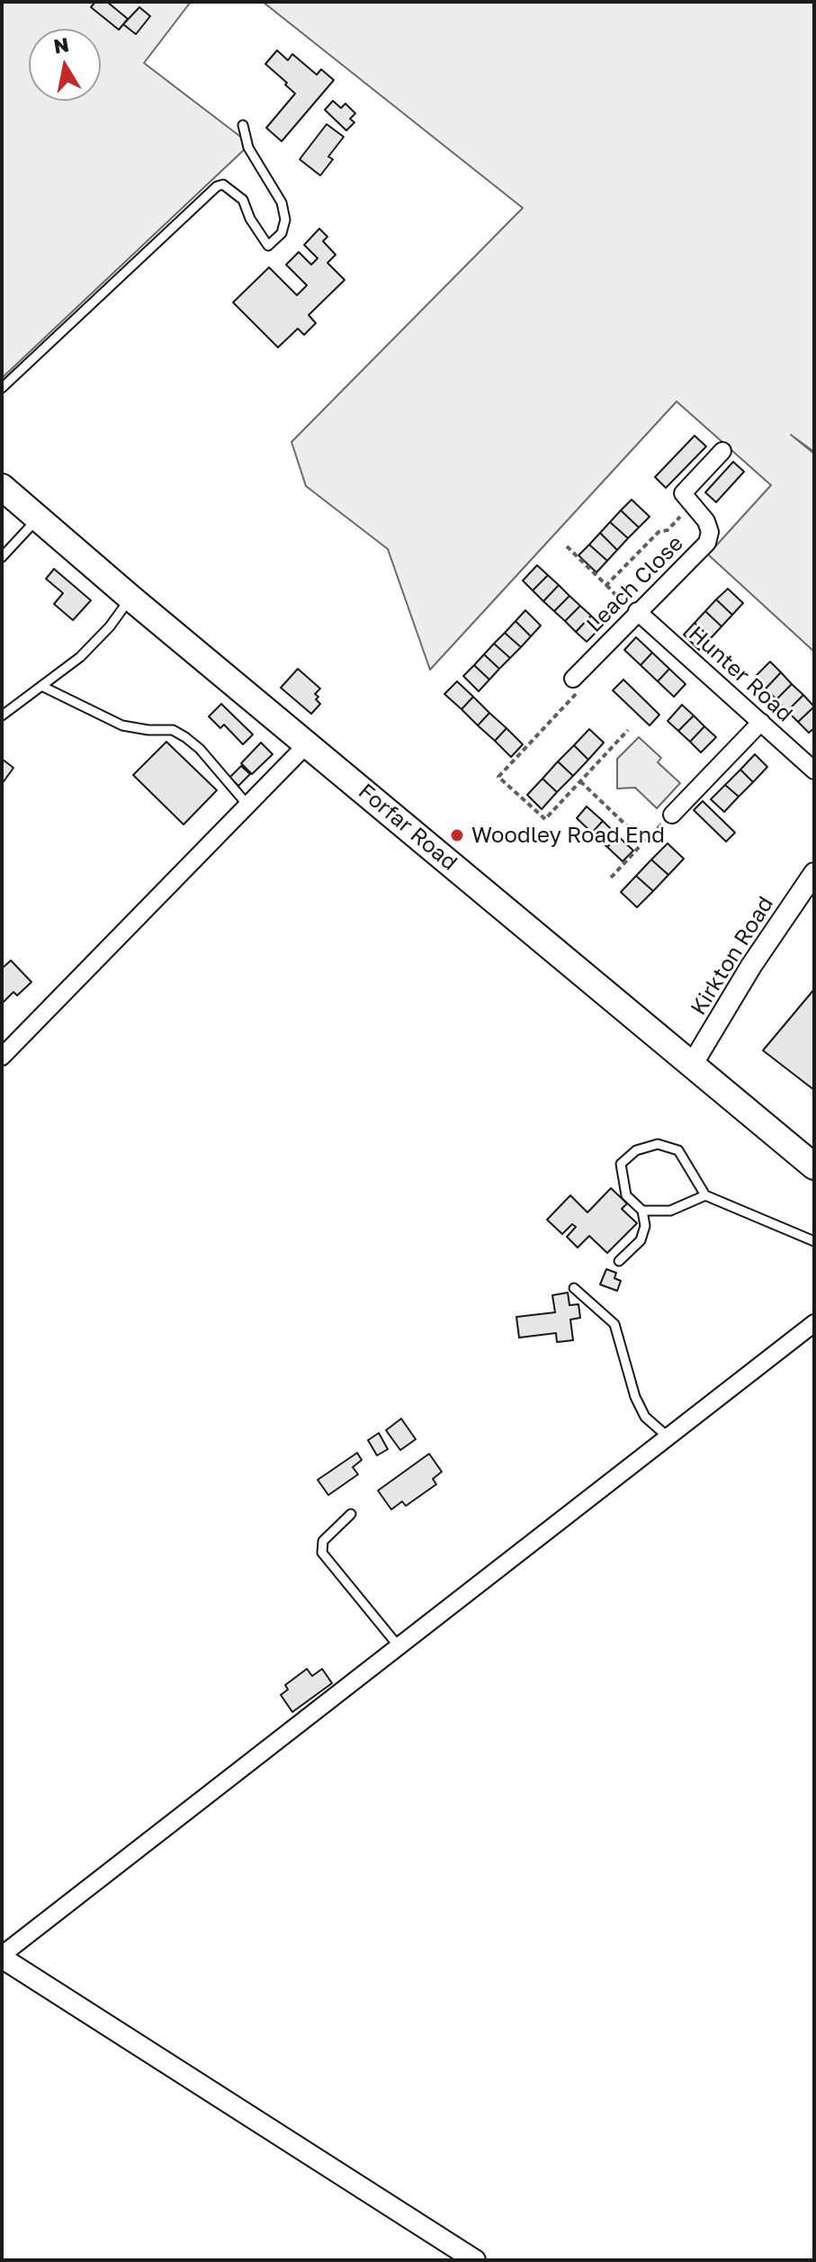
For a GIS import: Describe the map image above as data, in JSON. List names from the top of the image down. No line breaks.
{"streets":{"main road":["Forfar Road"],"street":["Leach Close","Hunter Road","Kirkton Road"]},"crossings":[["Leach Close","Hunter Road"],["Forfar Road","Kirkton Road"]],"places":["Woodley Road End"],"north":"top"}
